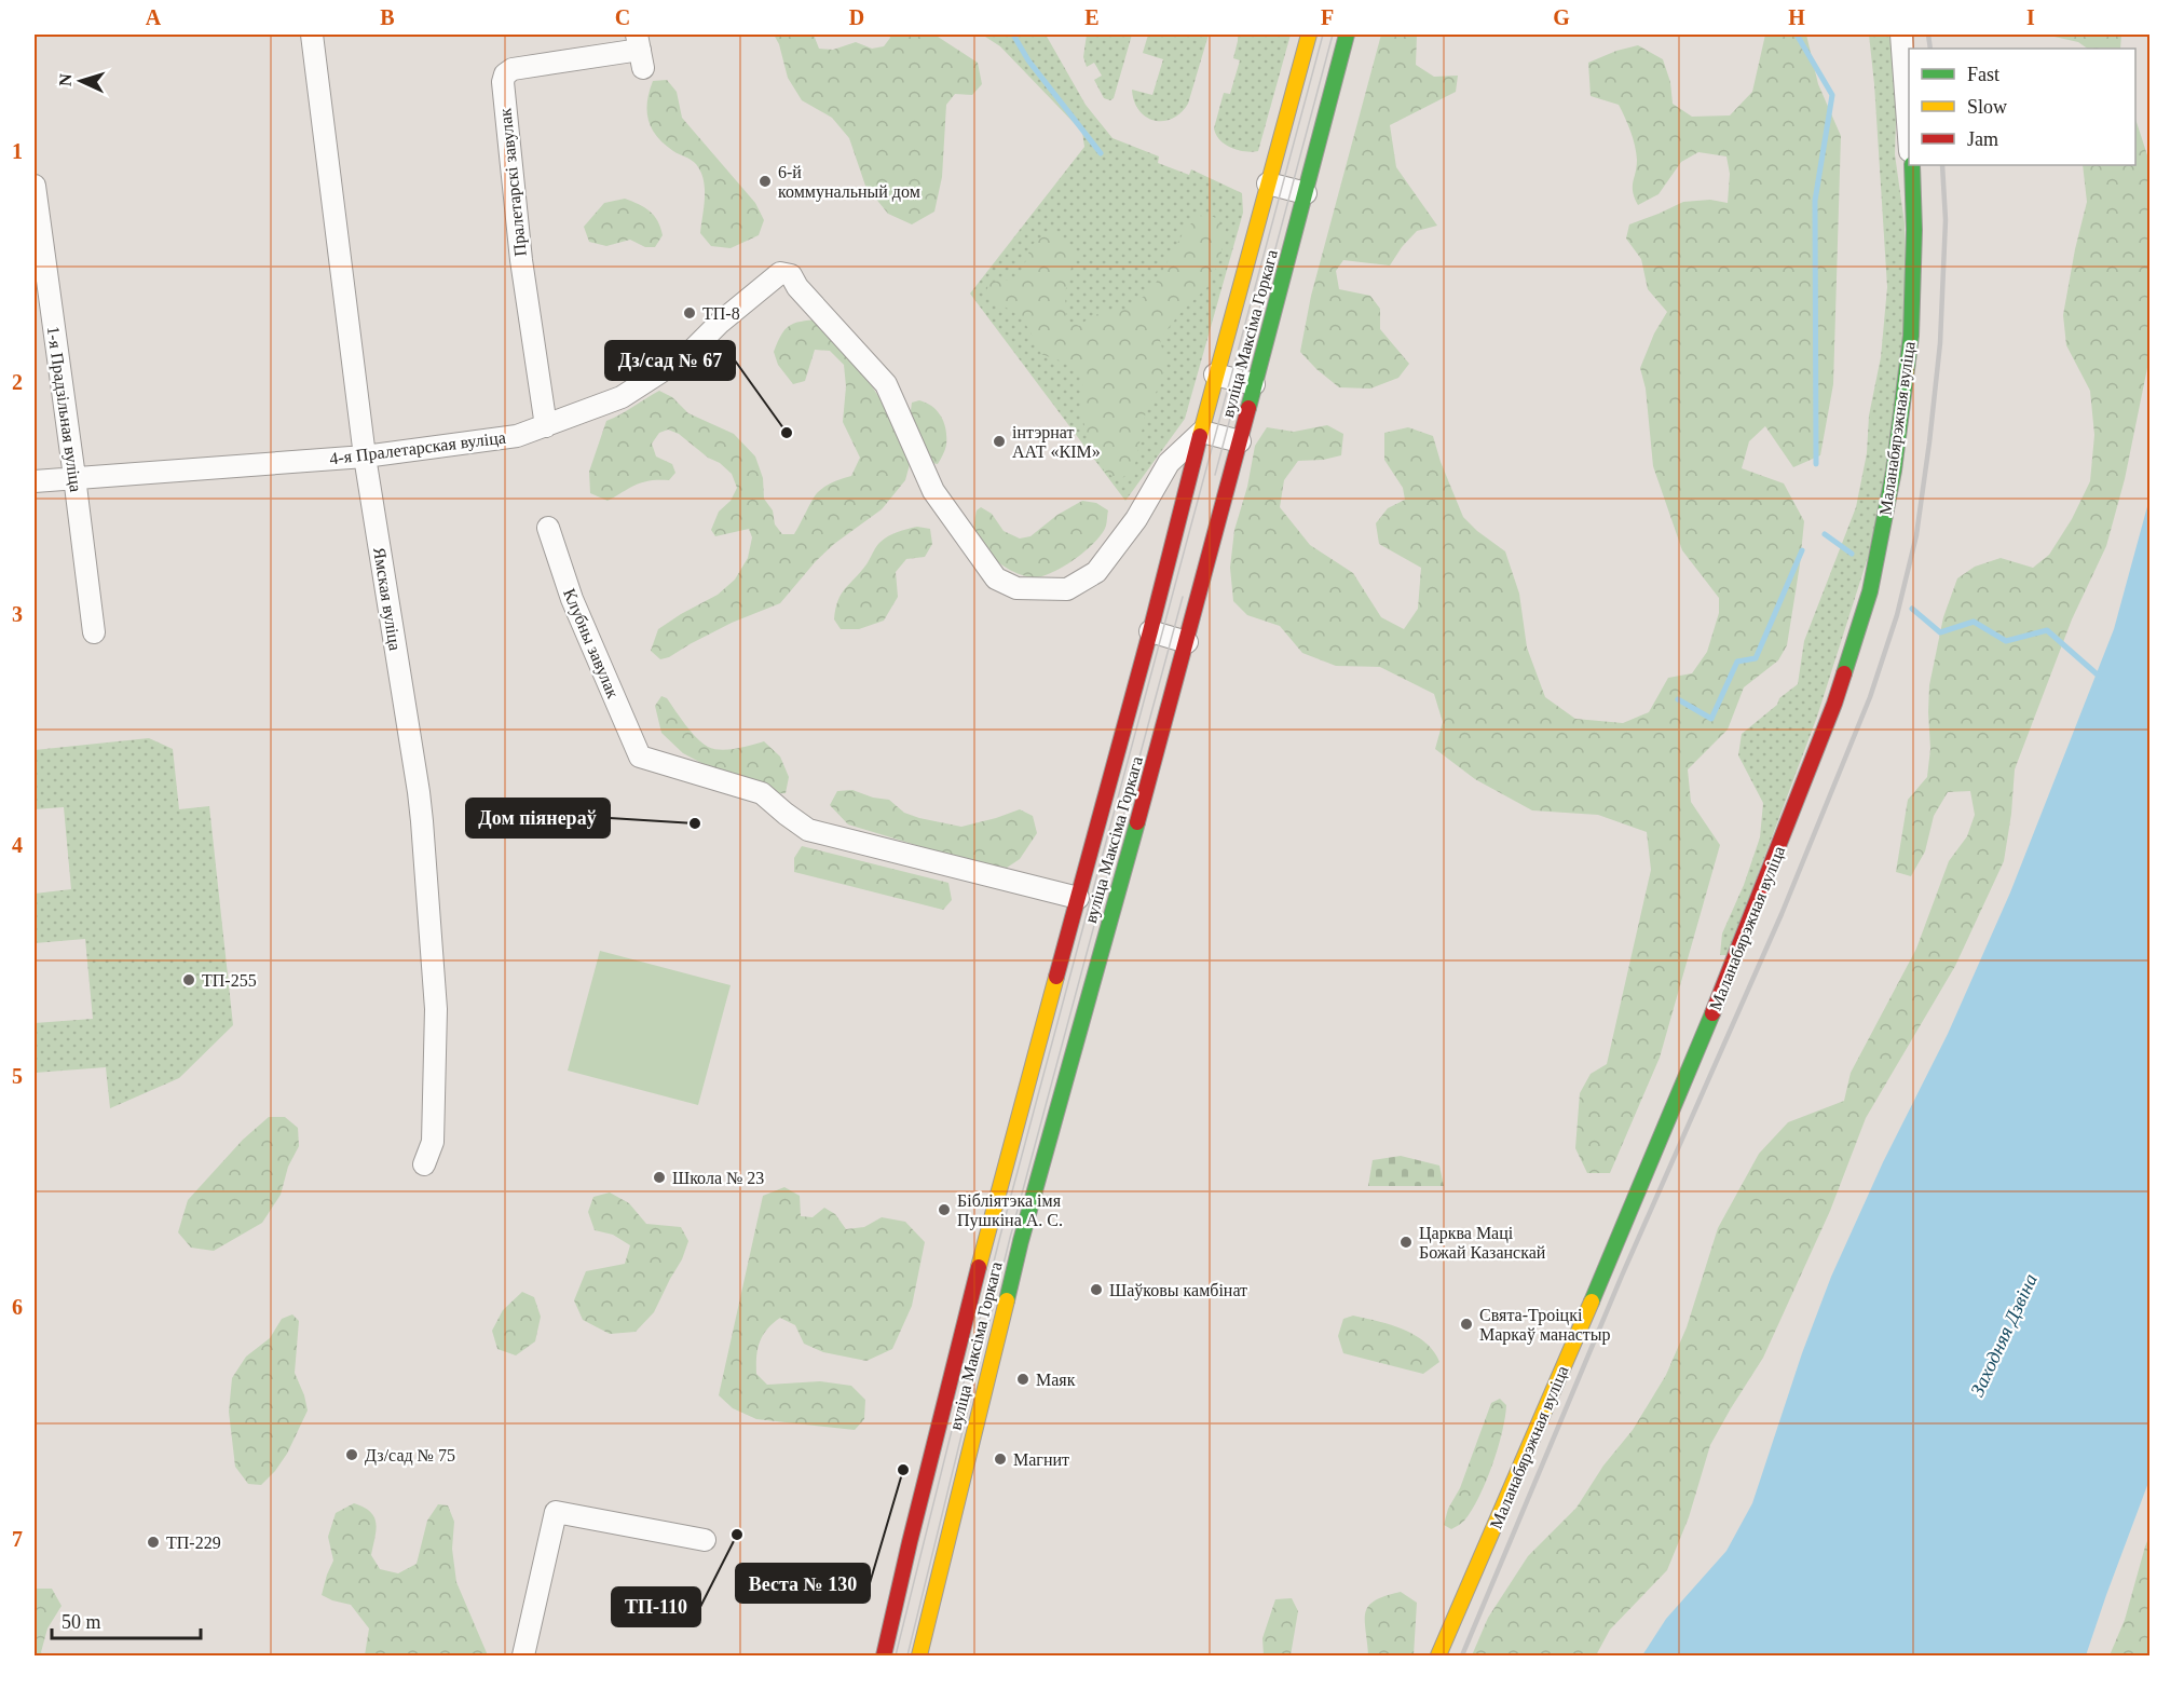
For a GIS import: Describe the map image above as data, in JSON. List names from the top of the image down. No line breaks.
{"streets":{"main road":["вуліца Максіма Горкага","Маланабярэжная вуліца"],"street":["Пралетарскі завулак","1-я Прадзільная вуліца","4-я Пралетарская вуліца","Ямская вуліца","Клубны завулак"]},"crossings":[["Пралетарскі завулак","4-я Пралетарская вуліца"],["вуліца Максіма Горкага","4-я Пралетарская вуліца"],["вуліца Максіма Горкага","Клубны завулак"],["1-я Прадзільная вуліца","4-я Пралетарская вуліца"],["4-я Пралетарская вуліца","Ямская вуліца"]],"water":["Заходняя Дзвіна"],"places":["6-й коммунальный дом","ТП-8","Дз/сад № 67","інтэрнат ААТ «КІМ»","Дом піянераў","ТП-255","Школа № 23","Бібліятэка імя Пушкіна А. С.","Царква Маці Божай Казанскай","Шаўковы камбінат","Свята-Троіцкі Маркаў манастыр","Маяк","Дз/сад № 75","Магнит","Веста № 130","ТП-110","ТП-229"],"legend":["Fast","Slow","Jam"],"scale_bar":"50 m","north":"left","grid":{"columns":["A","B","C","D","E","F","G","H","I"],"rows":["1","2","3","4","5","6","7"]}}
